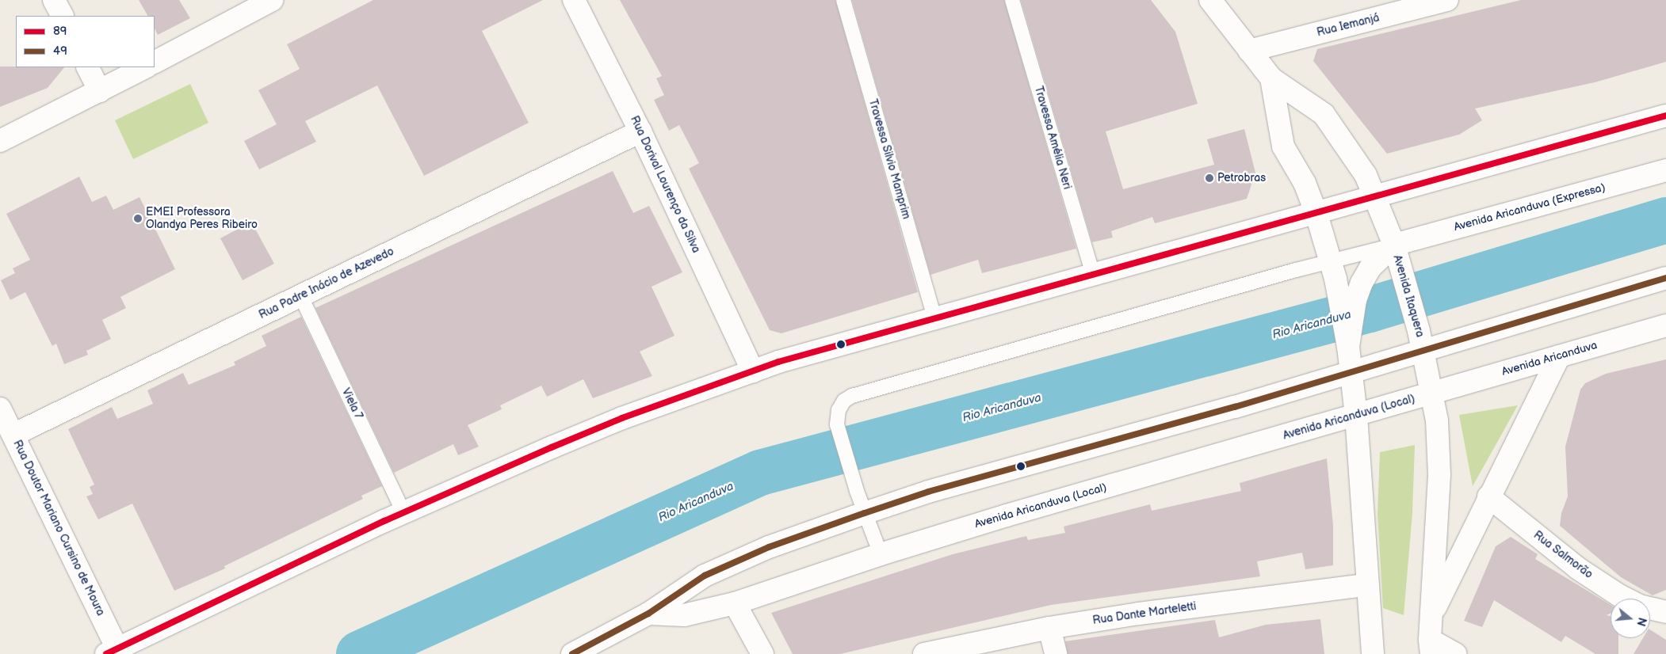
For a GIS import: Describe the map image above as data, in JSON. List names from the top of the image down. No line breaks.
{"streets":{"main road":["Rua Iemanjá","Rua Dorival Lourenço da Silva","Avenida Aricanduva (Expressa)","Rua Padre Inácio de Azevedo","Avenida Itaquera","Avenida Aricanduva","Avenida Aricanduva (Local)","Rua Doutor Mariano Cursino de Moura","Rua Salmorão","Rua Dante Marteletti"],"lane":["Travessa Amélia Neri","Travessa Silvio Mamprim","Viela 7"]},"crossings":[["Rua Iemanjá","Avenida Itaquera"],["Rua Dorival Lourenço da Silva","Rua Padre Inácio de Azevedo"],["Avenida Aricanduva (Expressa)","Avenida Itaquera"],["Rua Padre Inácio de Azevedo","Viela 7"],["Rua Padre Inácio de Azevedo","Rua Doutor Mariano Cursino de Moura"],["Avenida Itaquera","Avenida Aricanduva"],["Avenida Itaquera","Avenida Aricanduva (Local)"],["Avenida Itaquera","Rua Dante Marteletti"],["Avenida Aricanduva","Avenida Aricanduva (Local)"]],"water":["Rio Aricanduva"],"places":["Petrobras","EMEI Professora Olandya Peres Ribeiro"],"lines":["transit line 89","transit line 49"],"legend":["89","49"],"north":"right"}
